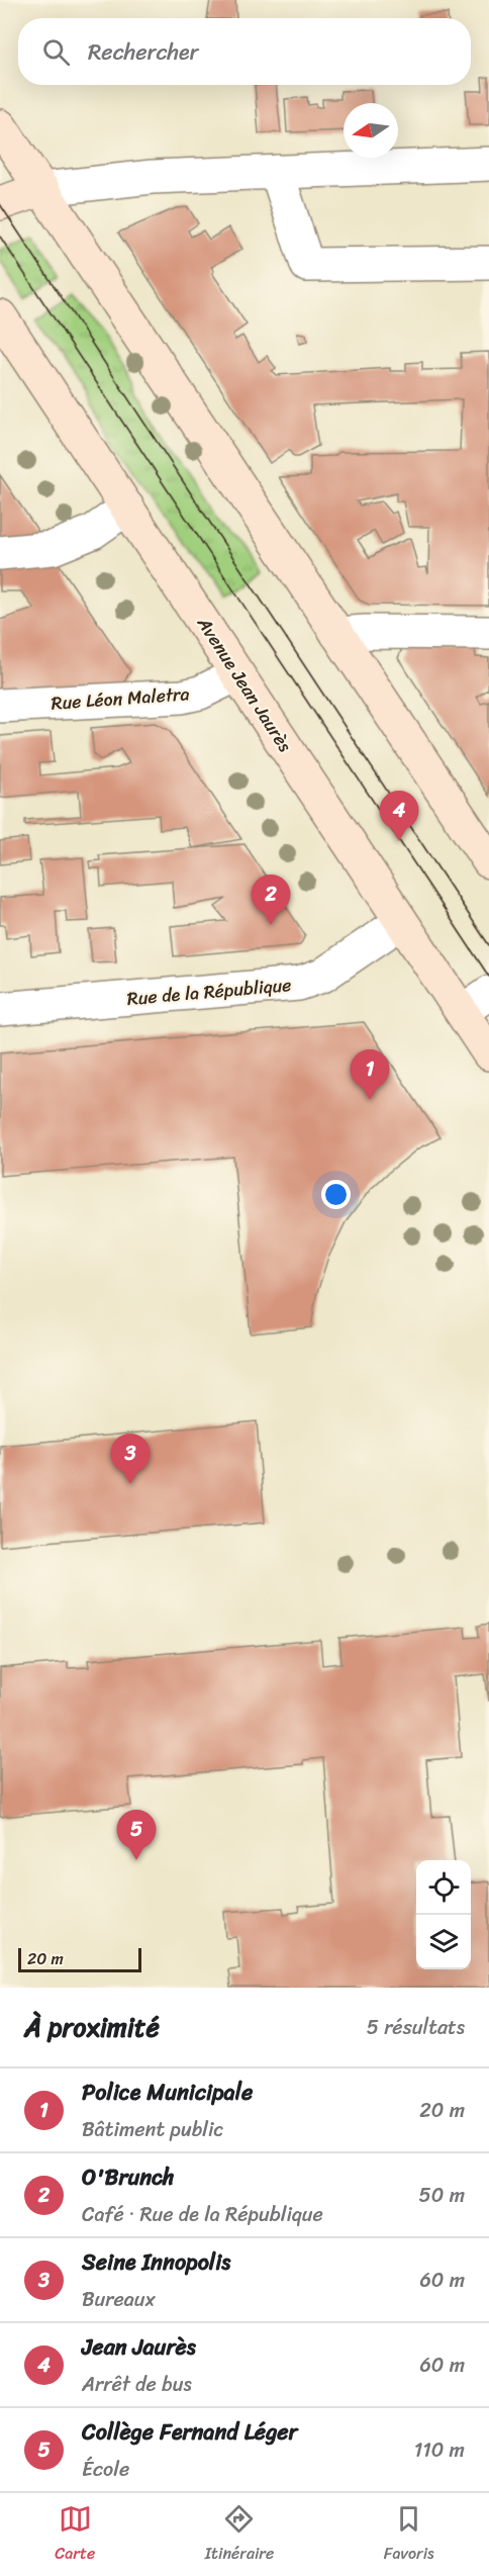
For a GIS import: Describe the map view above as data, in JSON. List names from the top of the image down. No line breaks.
{"streets":{"main road":["Avenue Jean Jaurès"],"street":["Rue Léon Maletra","Rue de la République"]},"crossings":[["Avenue Jean Jaurès","Rue Léon Maletra"],["Avenue Jean Jaurès","Rue de la République"]],"scale_bar":"20 m","north":"left","page":{"search":"Rechercher","pins":["4","2","1","3","5"],"scale":"20 m","heading":["À proximité","5 résultats"],"list":[{"mark":"1","name":"Police Municipale","note":"Bâtiment public","value":"20 m"},{"mark":"2","name":"O'Brunch","note":"Café · Rue de la République","value":"50 m"},{"mark":"3","name":"Seine Innopolis","note":"Bureaux","value":"60 m"},{"mark":"4","name":"Jean Jaurès","note":"Arrêt de bus","value":"60 m"},{"mark":"5","name":"Collège Fernand Léger","note":"École","value":"110 m"}],"nav":["Carte","Itinéraire","Favoris"]}}
